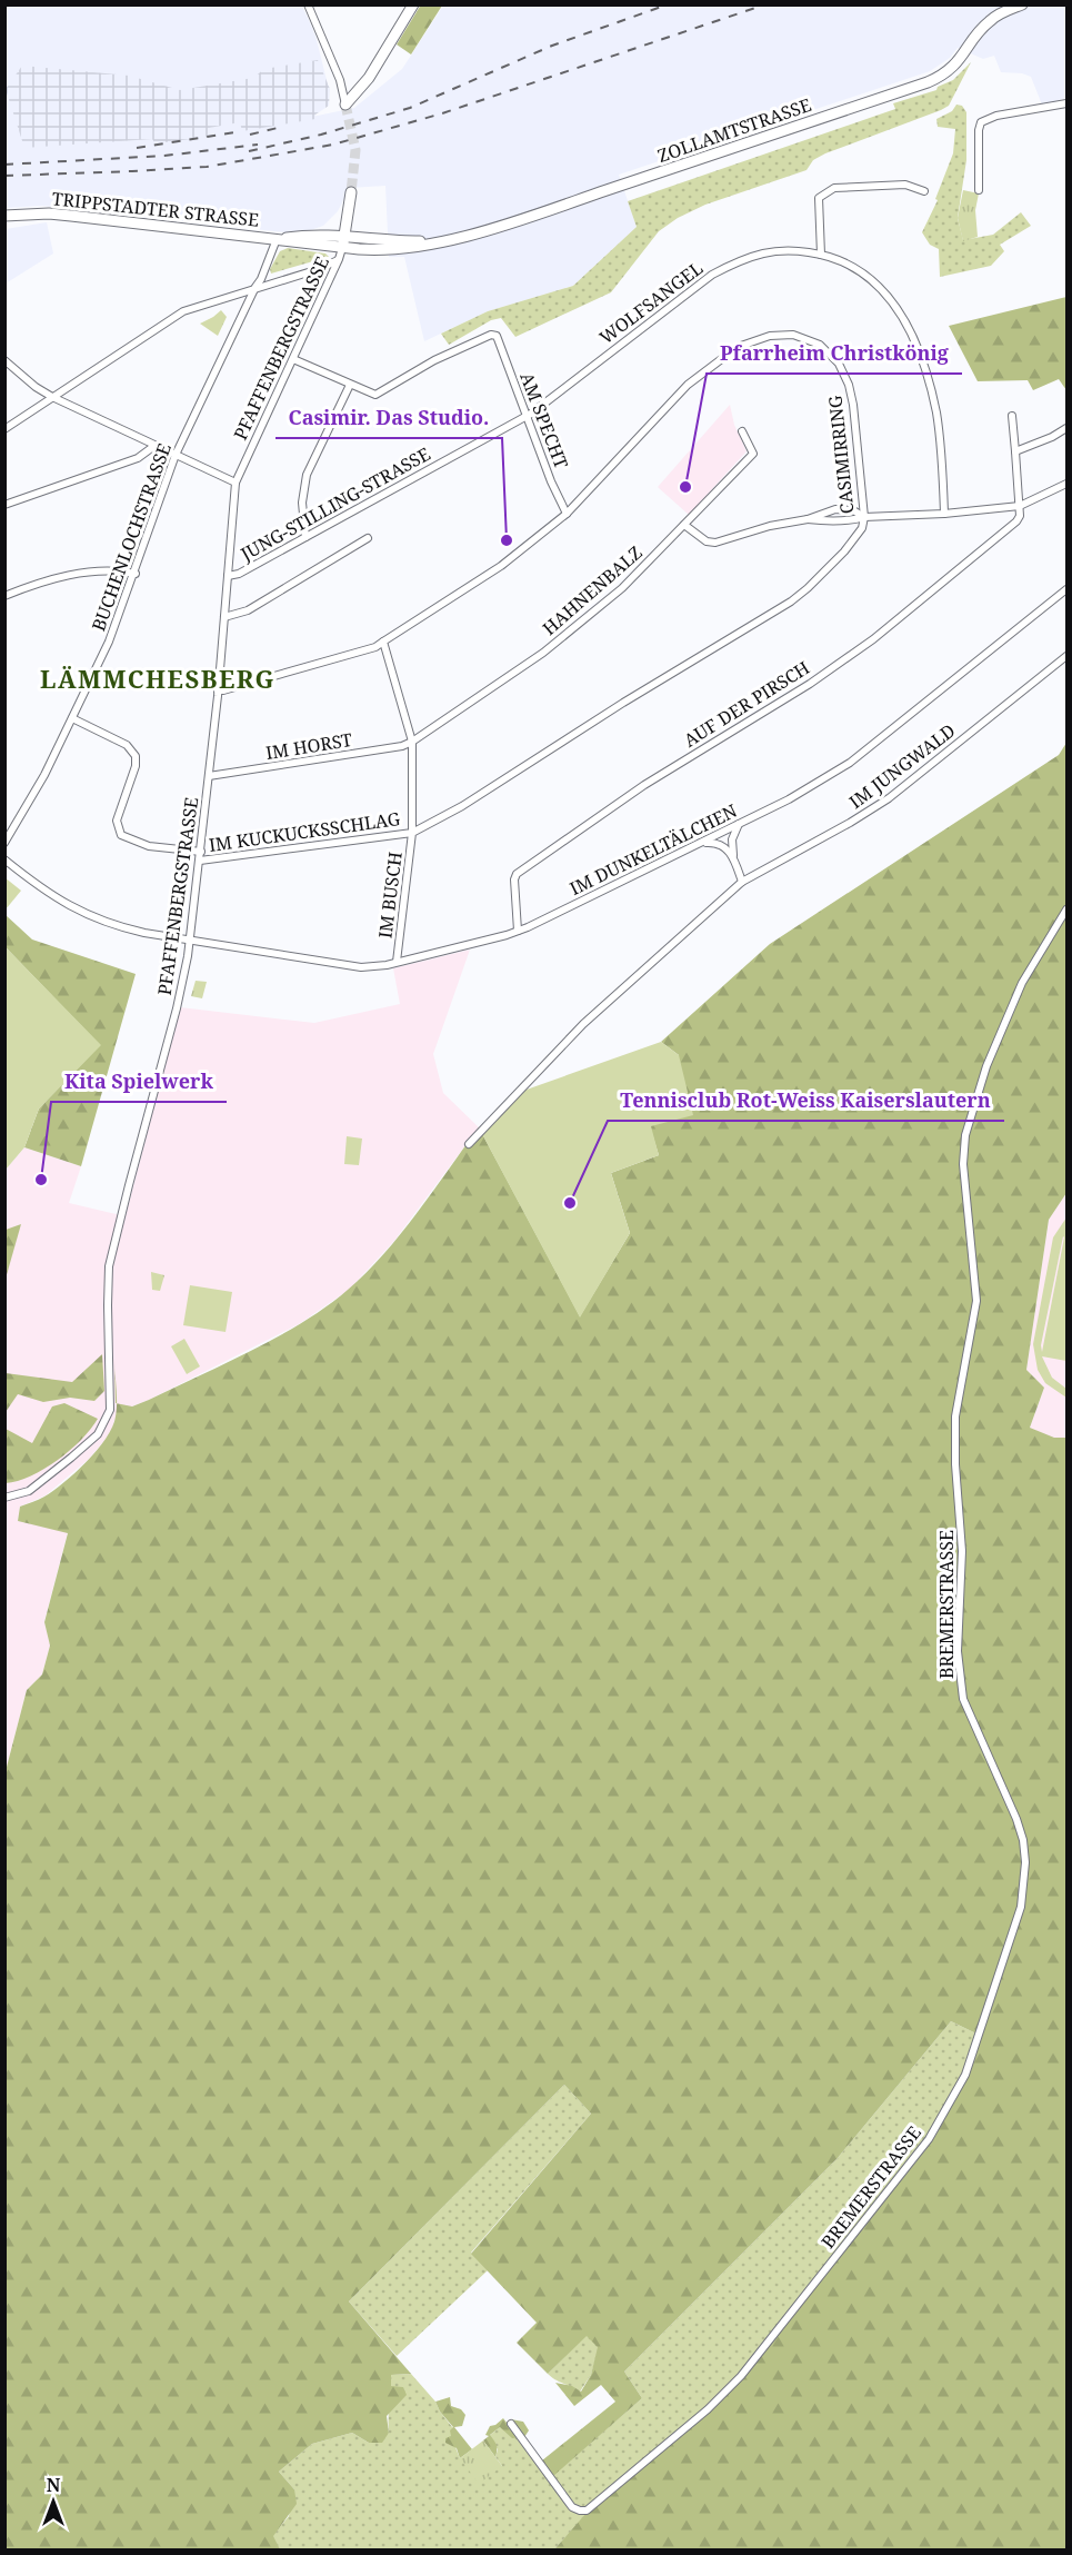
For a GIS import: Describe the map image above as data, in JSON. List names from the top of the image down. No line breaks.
{"streets":{"main road":["ZOLLAMTSTRASSE","TRIPPSTADTER STRASSE"],"street":["WOLFSANGEL","PFAFFENBERGSTRASSE","AM SPECHT","CASIMIRRING","JUNG-STILLING-STRASSE","BUCHENLOCHSTRASSE","HAHNENBALZ","AUF DER PIRSCH","IM HORST","IM JUNGWALD","IM KUCKUCKSSCHLAG","IM DUNKELTÄLCHEN","IM BUSCH","BREMERSTRASSE"]},"crossings":[["ZOLLAMTSTRASSE","TRIPPSTADTER STRASSE"],["ZOLLAMTSTRASSE","PFAFFENBERGSTRASSE"],["TRIPPSTADTER STRASSE","PFAFFENBERGSTRASSE"],["TRIPPSTADTER STRASSE","BUCHENLOCHSTRASSE"],["WOLFSANGEL","AM SPECHT"],["WOLFSANGEL","JUNG-STILLING-STRASSE"],["PFAFFENBERGSTRASSE","CASIMIRRING"],["PFAFFENBERGSTRASSE","JUNG-STILLING-STRASSE"],["PFAFFENBERGSTRASSE","IM HORST"],["PFAFFENBERGSTRASSE","IM KUCKUCKSSCHLAG"],["PFAFFENBERGSTRASSE","IM DUNKELTÄLCHEN"],["AM SPECHT","CASIMIRRING"],["AM SPECHT","JUNG-STILLING-STRASSE"],["CASIMIRRING","IM KUCKUCKSSCHLAG"],["CASIMIRRING","IM BUSCH"],["BUCHENLOCHSTRASSE","IM KUCKUCKSSCHLAG"],["HAHNENBALZ","IM HORST"],["AUF DER PIRSCH","IM DUNKELTÄLCHEN"],["IM KUCKUCKSSCHLAG","IM BUSCH"],["IM DUNKELTÄLCHEN","IM BUSCH"]],"districts":["LÄMMCHESBERG"],"places":["Pfarrheim Christkönig","Casimir. Das Studio.","Kita Spielwerk","Tennisclub Rot-Weiss Kaiserslautern"],"north":"top"}
